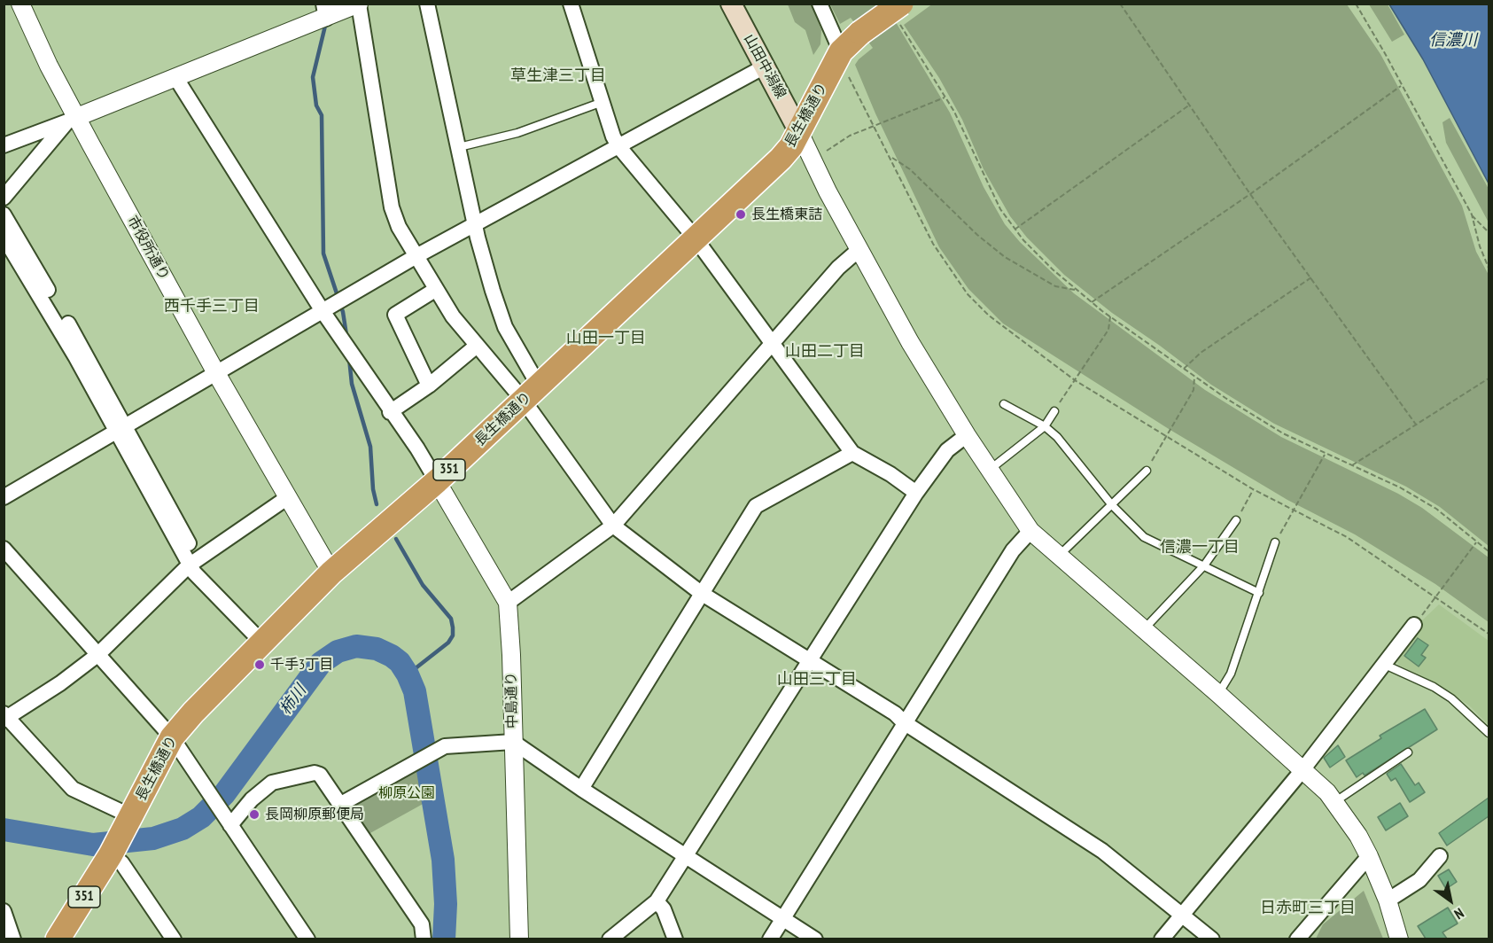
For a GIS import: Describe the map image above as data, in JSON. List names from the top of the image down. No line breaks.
{"streets":{"highway":["長生橋通り","351"],"main road":["山田中潟線"],"street":["市役所通り","中島通り"]},"crossings":[["山田中潟線","長生橋通り"],["長生橋通り","市役所通り"],["長生橋通り","351"],["長生橋通り","中島通り"]],"districts":["草生津三丁目","西千手三丁目","山田一丁目","山田二丁目","信濃一丁目","山田三丁目","日赤町三丁目"],"water":["信濃川","柿川"],"parks":["柳原公園"],"places":["長生橋東詰","千手3丁目","長岡柳原郵便局"],"north":"bottom right"}
